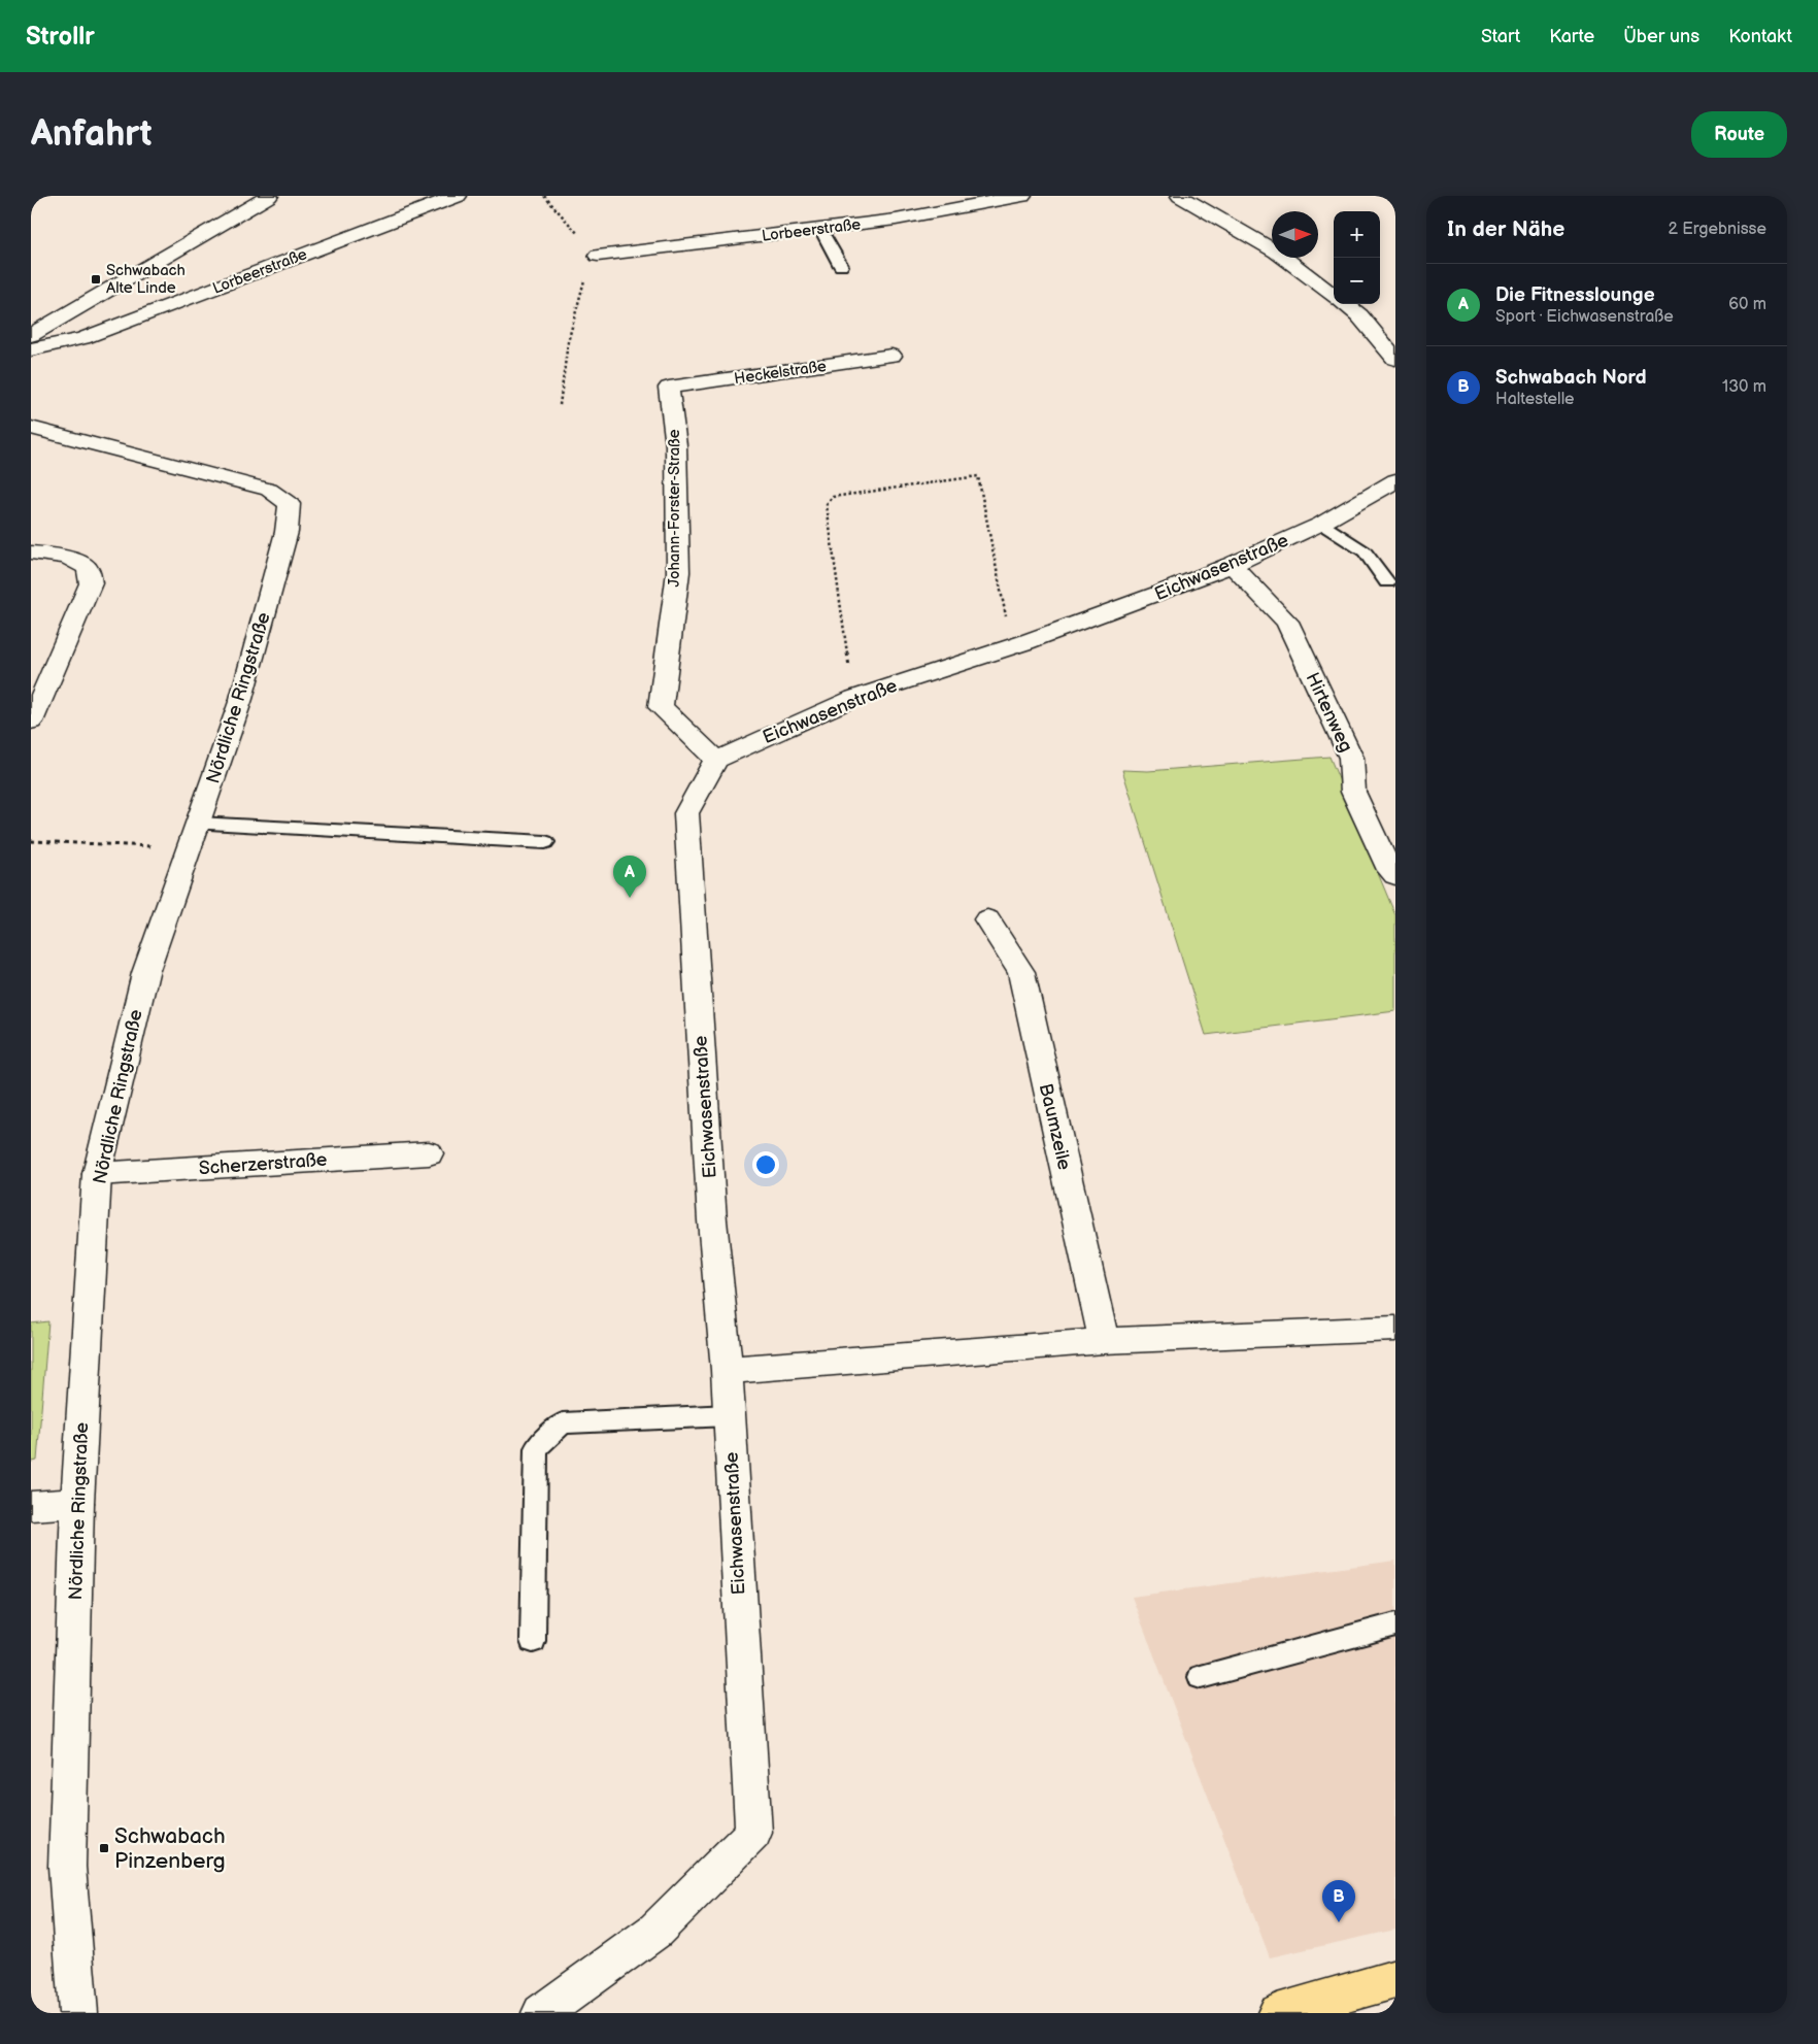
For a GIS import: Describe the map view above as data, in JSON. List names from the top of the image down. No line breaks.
{"streets":{"street":["Lorbeerstraße","Heckelstraße","Johann-Forster-Straße","Eichwasenstraße","Nördliche Ringstraße","Hirtenweg","Baumzeile","Scherzerstraße"]},"crossings":[["Heckelstraße","Johann-Forster-Straße"],["Johann-Forster-Straße","Eichwasenstraße"],["Eichwasenstraße","Hirtenweg"],["Nördliche Ringstraße","Scherzerstraße"]],"places":{"transit":["Schwabach Alte Linde","Schwabach Pinzenberg"]},"north":"right","page":{"header":"Strollr","nav":["Start","Karte","Über uns","Kontakt"],"buttons":"Route","title":"Anfahrt","heading":["In der Nähe","2 Ergebnisse"],"map_buttons":["+","−"],"list":[{"mark":"A","name":"Die Fitnesslounge","note":"Sport · Eichwasenstraße","value":"60 m"},{"mark":"B","name":"Schwabach Nord","note":"Haltestelle","value":"130 m"}],"pins":["A","B"]}}
